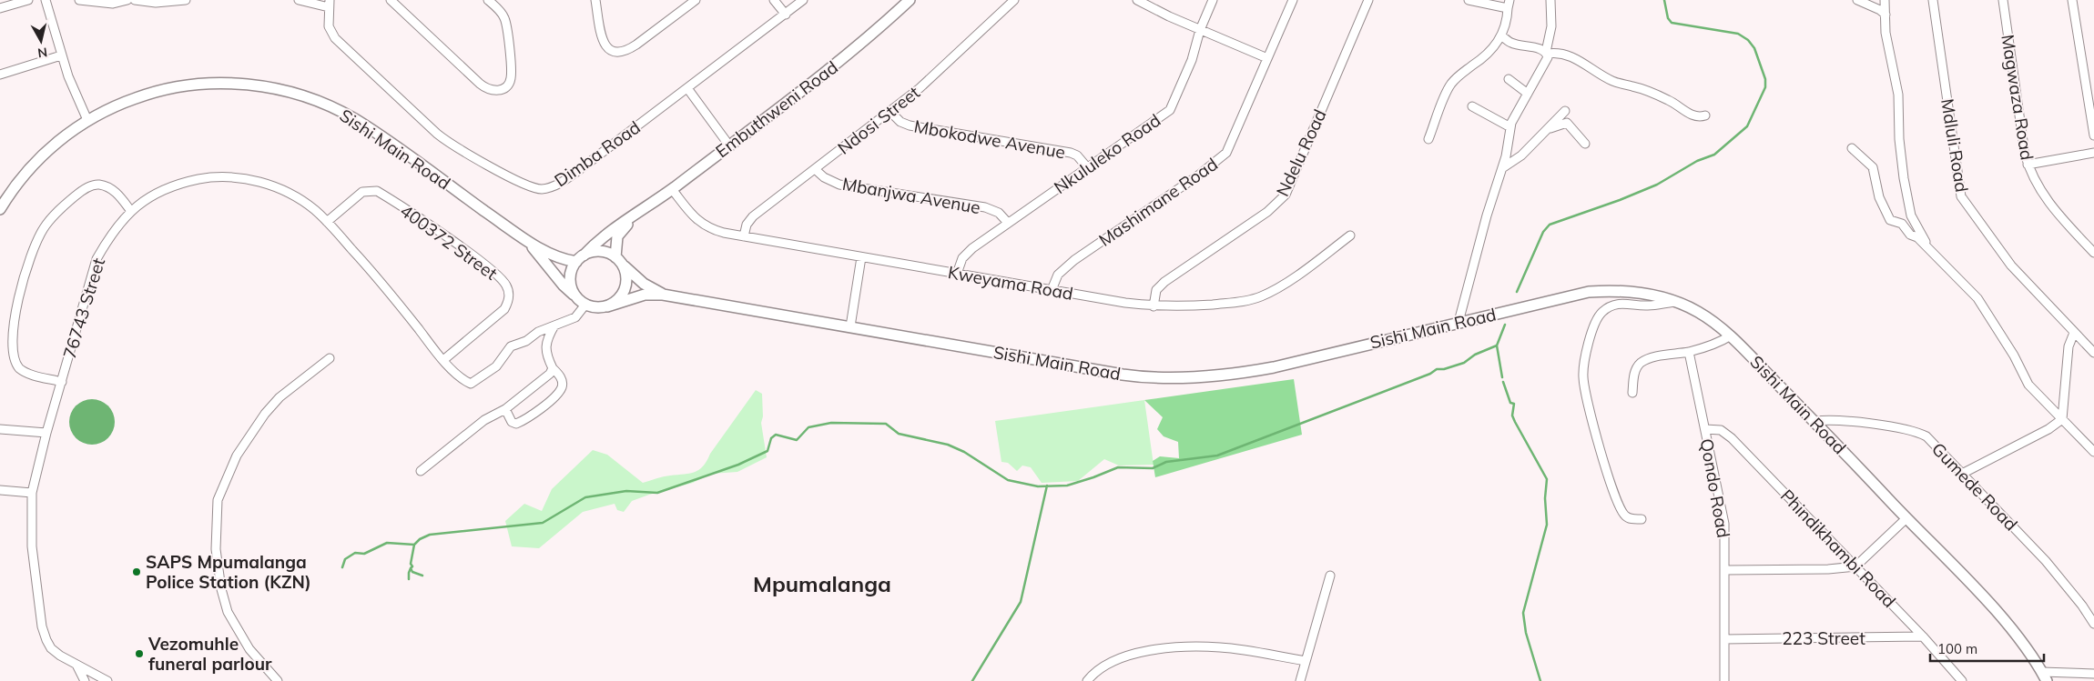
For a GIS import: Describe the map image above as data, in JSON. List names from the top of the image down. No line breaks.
{"streets":{"street":["Magwaza Road","Embuthweni Road","Ndosi Street","Mbokodwe Avenue","Mdluli Road","Sishi Main Road","Ndelu Road","Dimba Road","Nkululeko Road","Mbanjwa Avenue","Mashimane Road","400372 Street","Kweyama Road","76743 Street","Gumede Road","Qondo Road","Phindikhambi Road","223 Street"]},"crossings":[["Embuthweni Road","Sishi Main Road"],["Embuthweni Road","Kweyama Road"],["Embuthweni Road","76743 Street"],["Ndosi Street","Mbokodwe Avenue"],["Ndosi Street","Mbanjwa Avenue"],["Ndosi Street","Kweyama Road"],["Mbokodwe Avenue","Nkululeko Road"],["Sishi Main Road","76743 Street"],["Sishi Main Road","Gumede Road"],["Ndelu Road","Kweyama Road"],["Nkululeko Road","Mbanjwa Avenue"],["Nkululeko Road","Kweyama Road"],["Mashimane Road","Kweyama Road"],["400372 Street","76743 Street"],["Qondo Road","Phindikhambi Road"],["Qondo Road","223 Street"],["Phindikhambi Road","223 Street"]],"districts":["Mpumalanga"],"places":["SAPS Mpumalanga Police Station (KZN)","Vezomuhle funeral parlour"],"scale_bar":"100 m","north":"bottom"}
